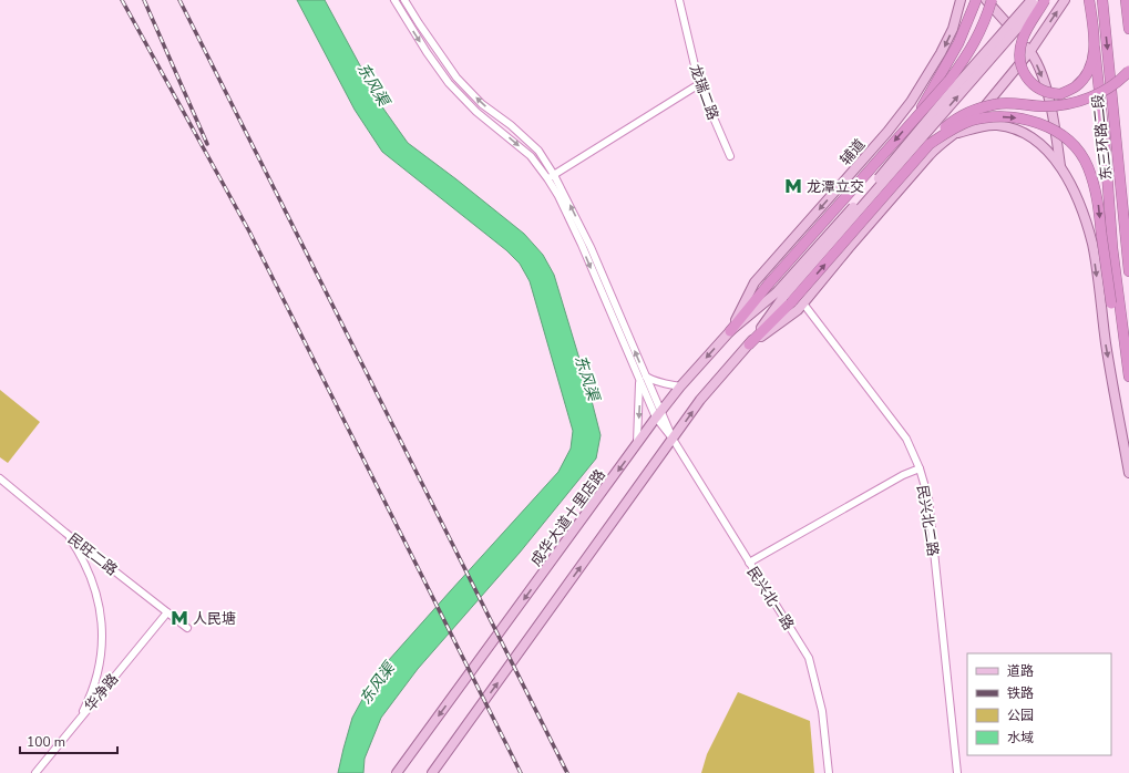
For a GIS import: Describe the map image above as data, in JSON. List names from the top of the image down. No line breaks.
{"streets":{"highway":["东三环路二段"],"main road":["辅道","成华大道十里店路"],"street":["龙瑞二路","民兴北二路","民旺二路","民兴北一路","华净路"]},"crossings":[["辅道","成华大道十里店路"],["民旺二路","华净路"]],"water":["东风渠"],"places":{"metro station":["龙潭立交","人民塘"]},"legend":["道路","铁路","公园","水域"],"scale_bar":"100 m"}
